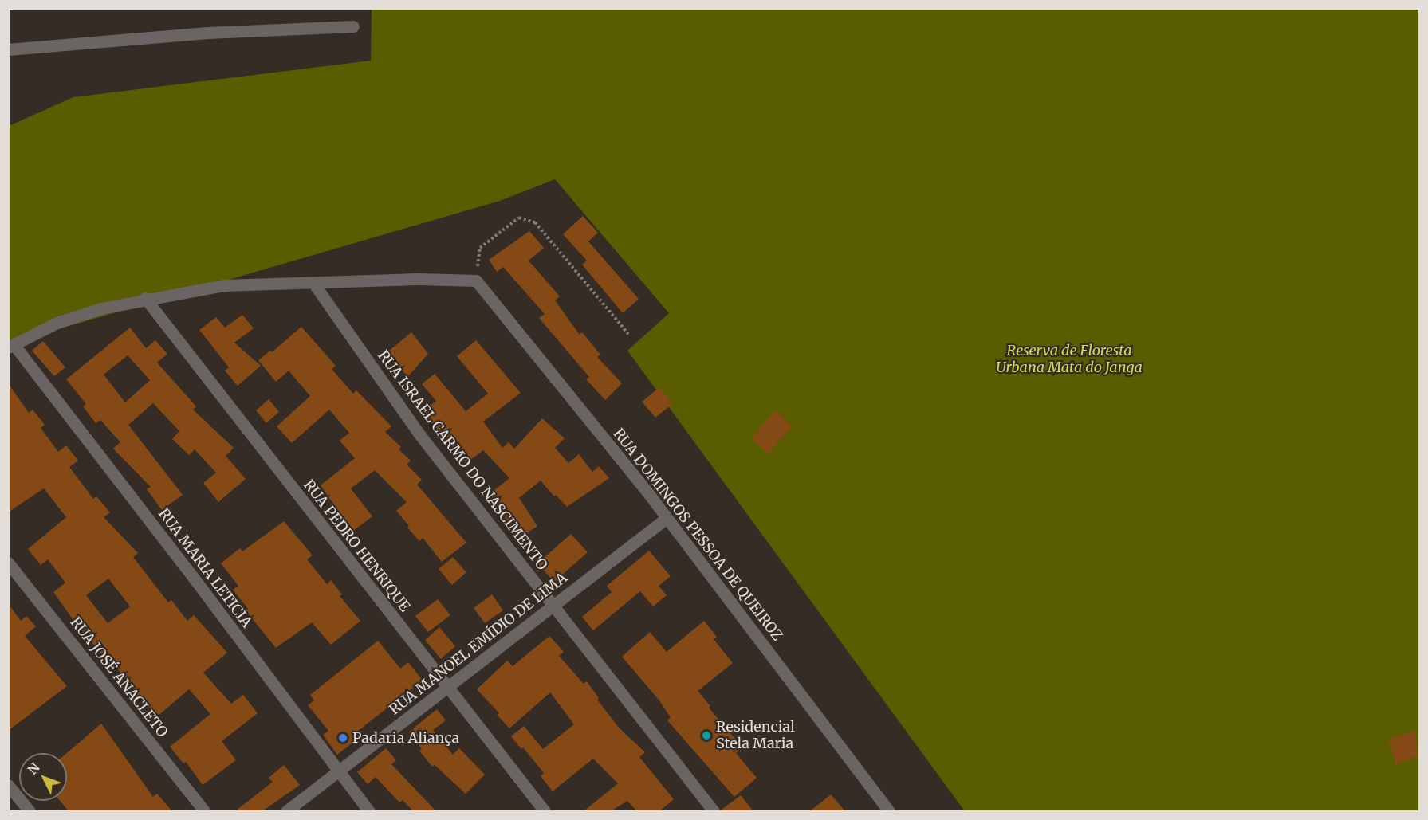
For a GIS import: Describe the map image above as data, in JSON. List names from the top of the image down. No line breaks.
{"streets":{"street":["RUA ISRAEL CARMO DO NASCIMENTO","RUA DOMINGOS PESSOA DE QUEIROZ","RUA PEDRO HENRIQUE","RUA MARIA LETICIA","RUA MANOEL EMÍDIO DE LIMA","RUA JOSÉ ANACLETO"]},"crossings":[["RUA ISRAEL CARMO DO NASCIMENTO","RUA MANOEL EMÍDIO DE LIMA"],["RUA DOMINGOS PESSOA DE QUEIROZ","RUA MANOEL EMÍDIO DE LIMA"],["RUA PEDRO HENRIQUE","RUA MANOEL EMÍDIO DE LIMA"],["RUA MARIA LETICIA","RUA MANOEL EMÍDIO DE LIMA"]],"parks":["Reserva de Floresta Urbana Mata do Janga"],"places":["Residencial Stela Maria","Padaria Aliança"],"north":"top left"}
